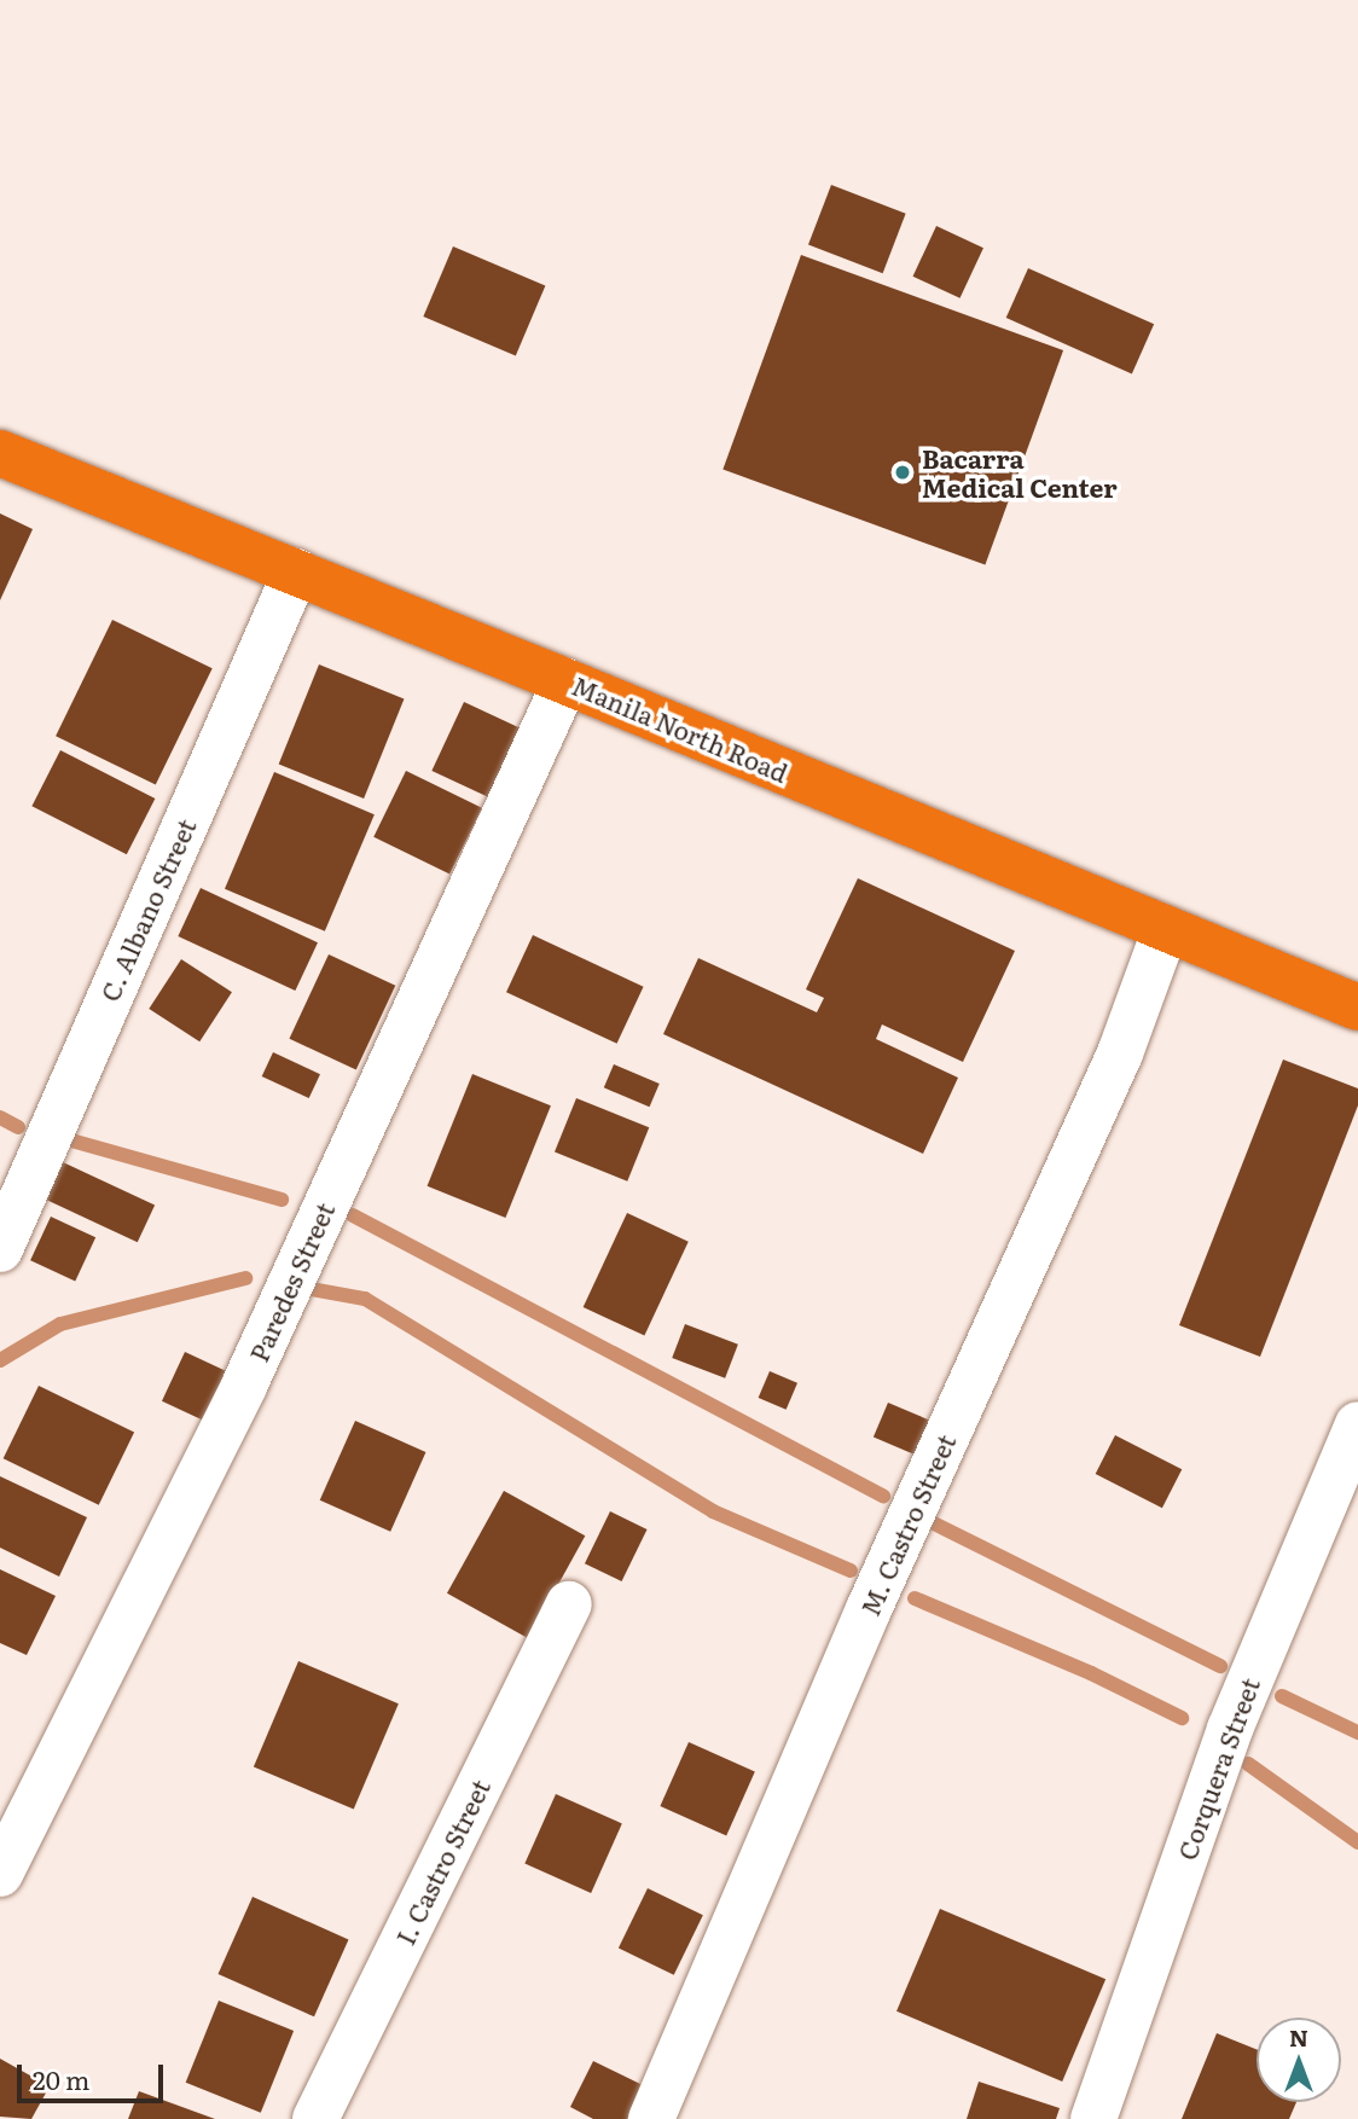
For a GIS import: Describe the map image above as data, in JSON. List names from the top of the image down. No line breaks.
{"streets":{"highway":["Manila North Road"],"street":["C. Albano Street","Paredes Street","M. Castro Street","Corquera Street","I. Castro Street"]},"crossings":[["Manila North Road","C. Albano Street"],["Manila North Road","Paredes Street"],["Manila North Road","M. Castro Street"]],"places":["Bacarra Medical Center"],"scale_bar":"20 m","north":"top"}
